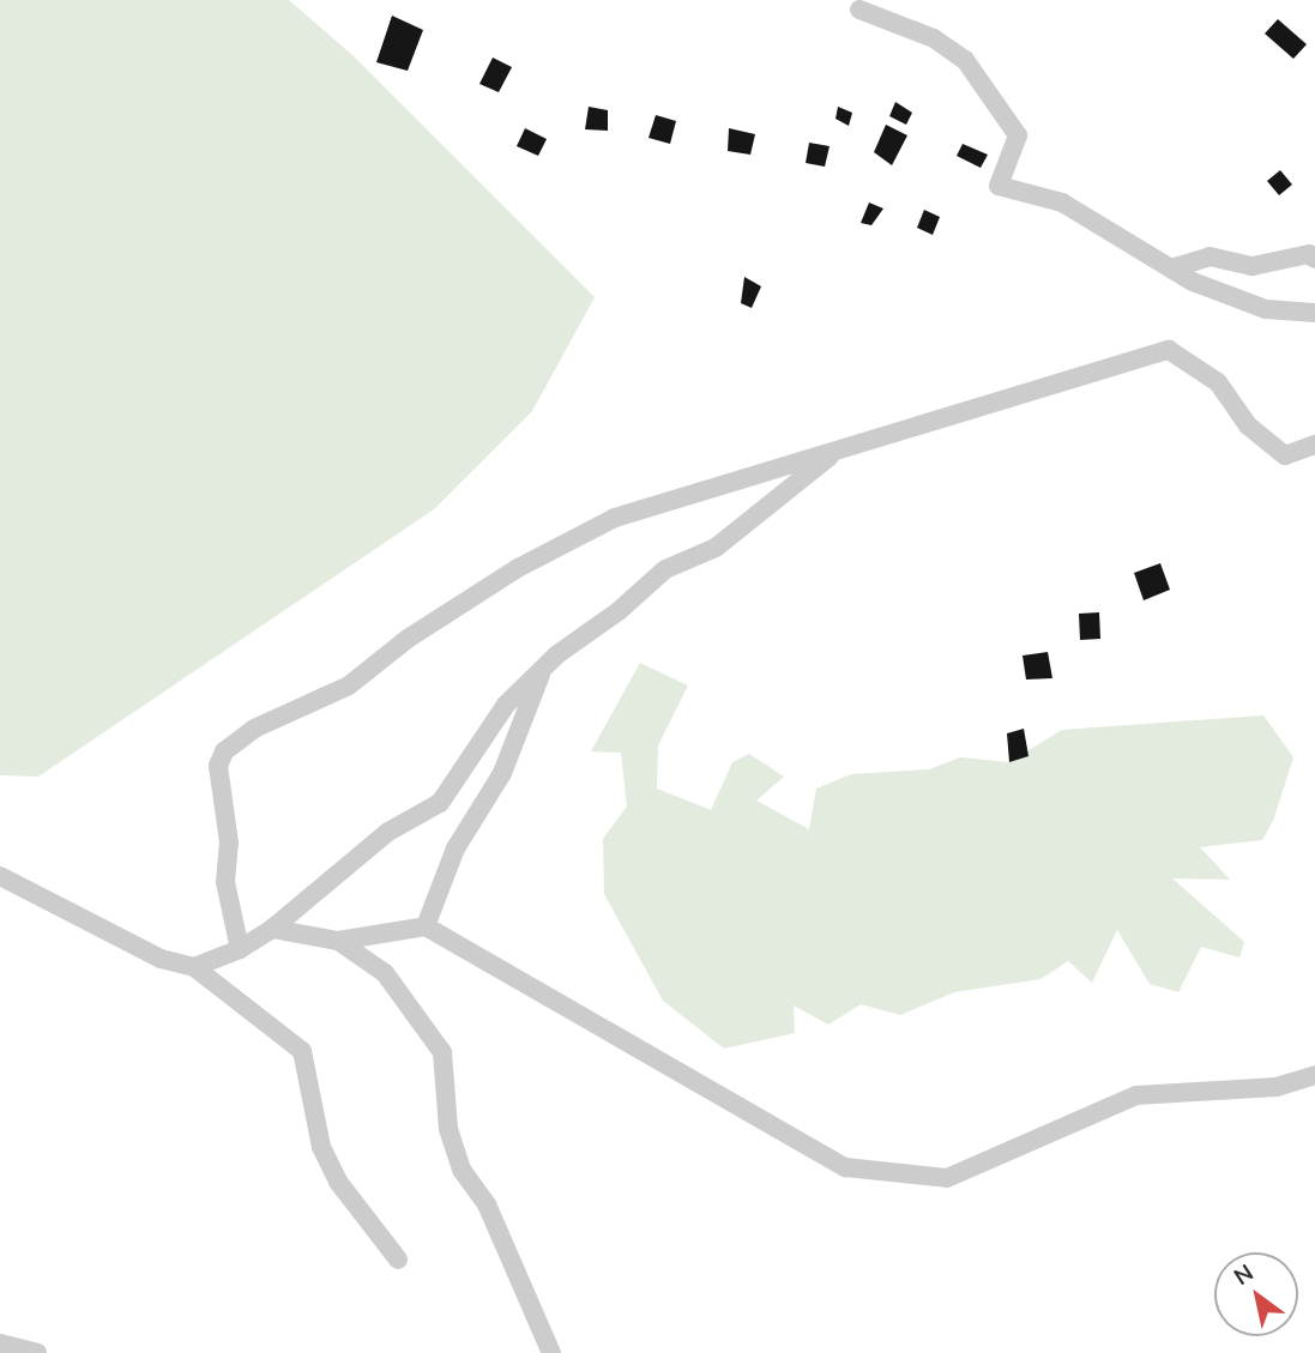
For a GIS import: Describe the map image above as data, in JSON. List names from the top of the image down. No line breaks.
{"north":"top left"}
